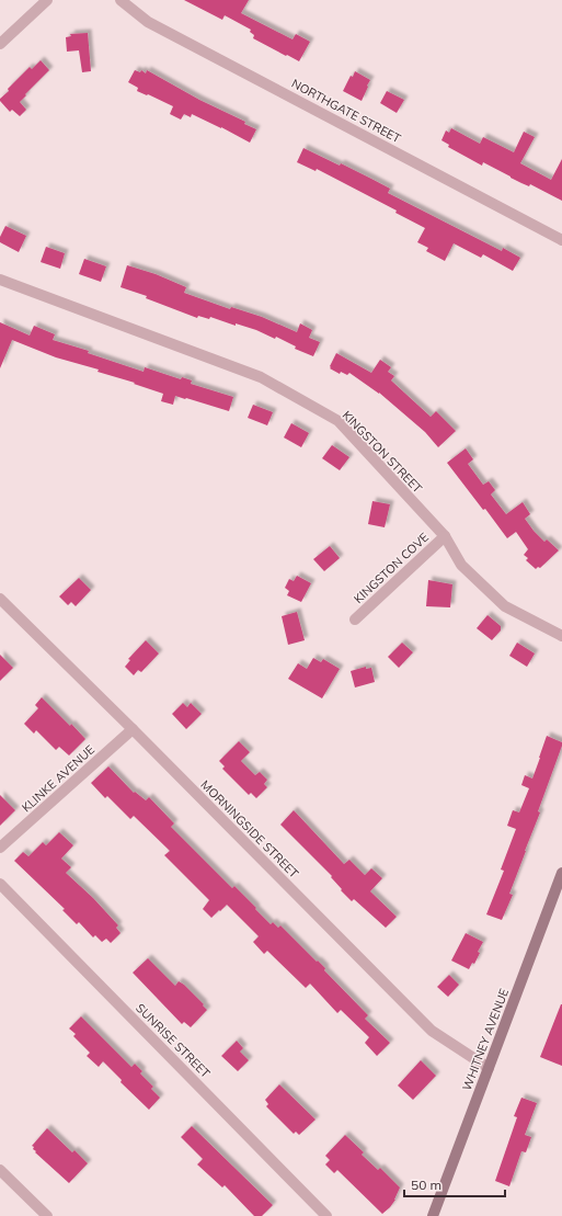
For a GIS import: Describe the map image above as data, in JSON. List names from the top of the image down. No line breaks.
{"streets":{"main road":["WHITNEY AVENUE"],"street":["NORTHGATE STREET","KINGSTON STREET","KINGSTON COVE","KLINKE AVENUE","MORNINGSIDE STREET","SUNRISE STREET"]},"crossings":[["KINGSTON STREET","KINGSTON COVE"],["KLINKE AVENUE","MORNINGSIDE STREET"],["MORNINGSIDE STREET","WHITNEY AVENUE"]],"scale_bar":"50 m"}
